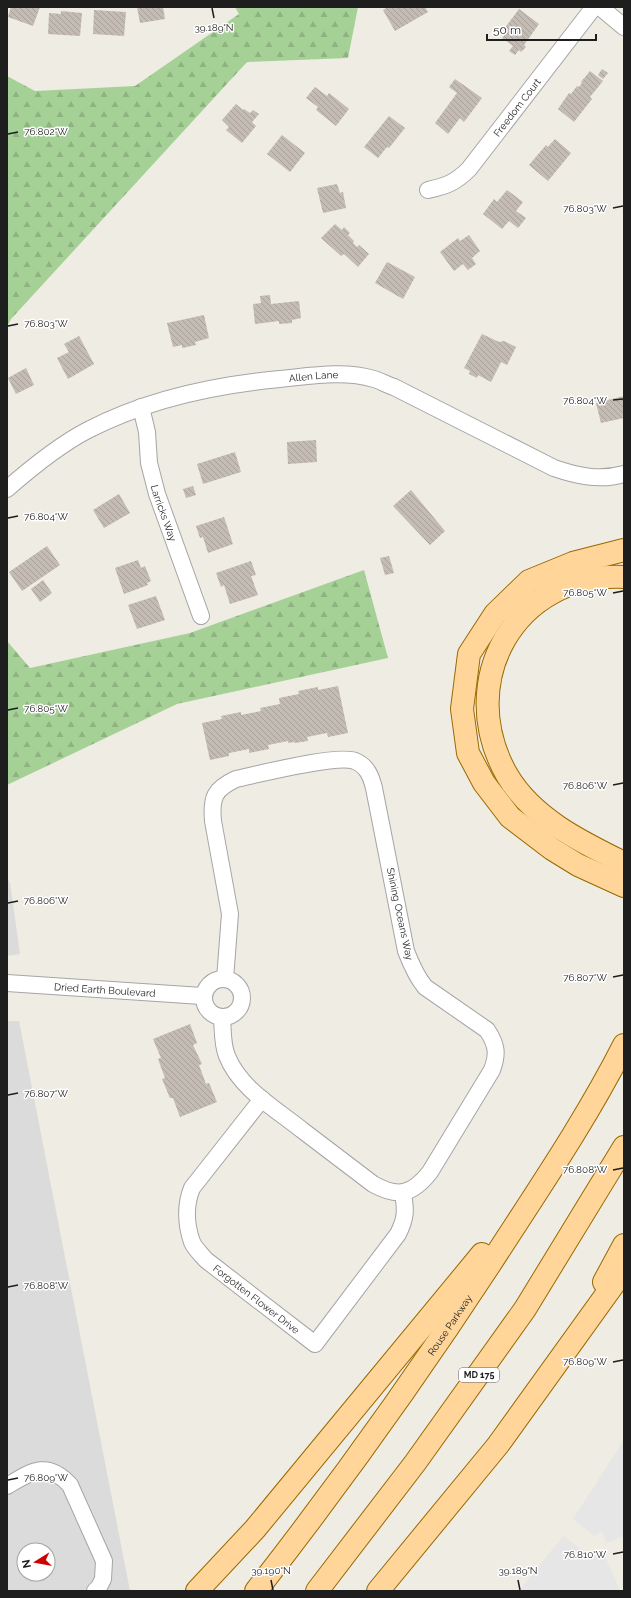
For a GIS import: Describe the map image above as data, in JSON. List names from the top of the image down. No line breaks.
{"streets":{"main road":["Rouse Parkway","MD 175"],"street":["Freedom Court","Allen Lane","Larricks Way","Shining Oceans Way","Dried Earth Boulevard","Forgotten Flower Drive"]},"crossings":[["Allen Lane","Larricks Way"],["Shining Oceans Way","Dried Earth Boulevard"],["Shining Oceans Way","Forgotten Flower Drive"]],"scale_bar":"50 m","north":"left","coordinates":["39.189°N","76.802°W","76.803°W","76.804°W","76.805°W","76.806°W","76.807°W","76.808°W","76.809°W","76.810°W","39.190°N"]}
